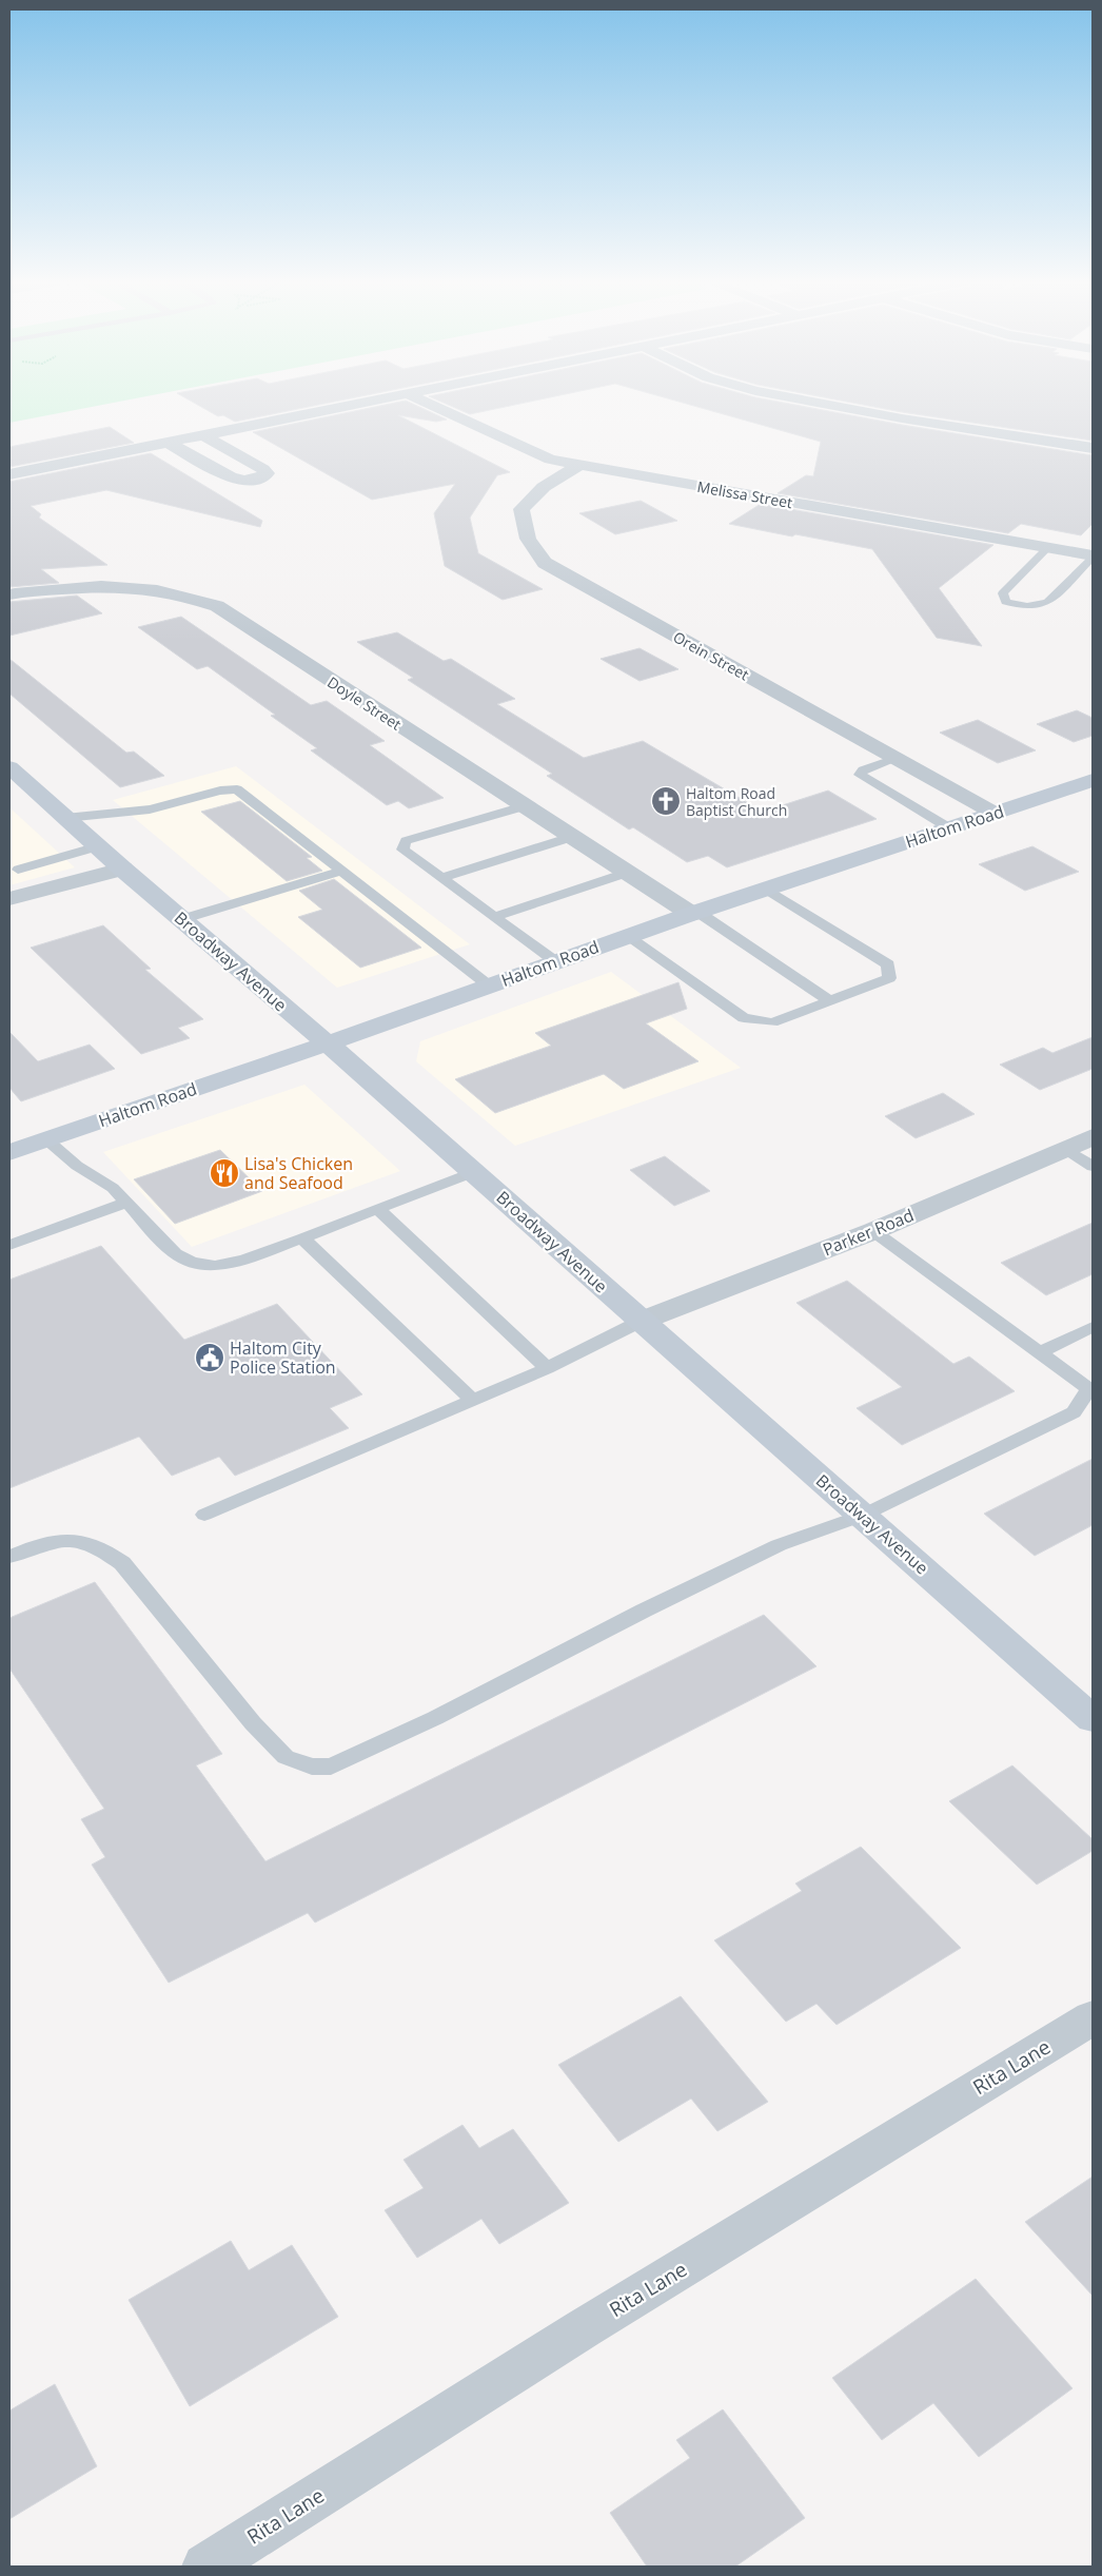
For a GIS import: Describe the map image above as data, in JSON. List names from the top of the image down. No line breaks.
{"streets":{"main road":["Haltom Road","Broadway Avenue"],"street":["Melissa Street","Orein Street","Doyle Street","Parker Road","Rita Lane"]},"crossings":[["Melissa Street","Orein Street"],["Orein Street","Haltom Road"],["Doyle Street","Haltom Road"],["Haltom Road","Broadway Avenue"],["Broadway Avenue","Parker Road"]],"places":{"church":["Haltom Road Baptist Church"],"restaurant":["Lisa's Chicken and Seafood"],"public building":["Haltom City Police Station"]}}
